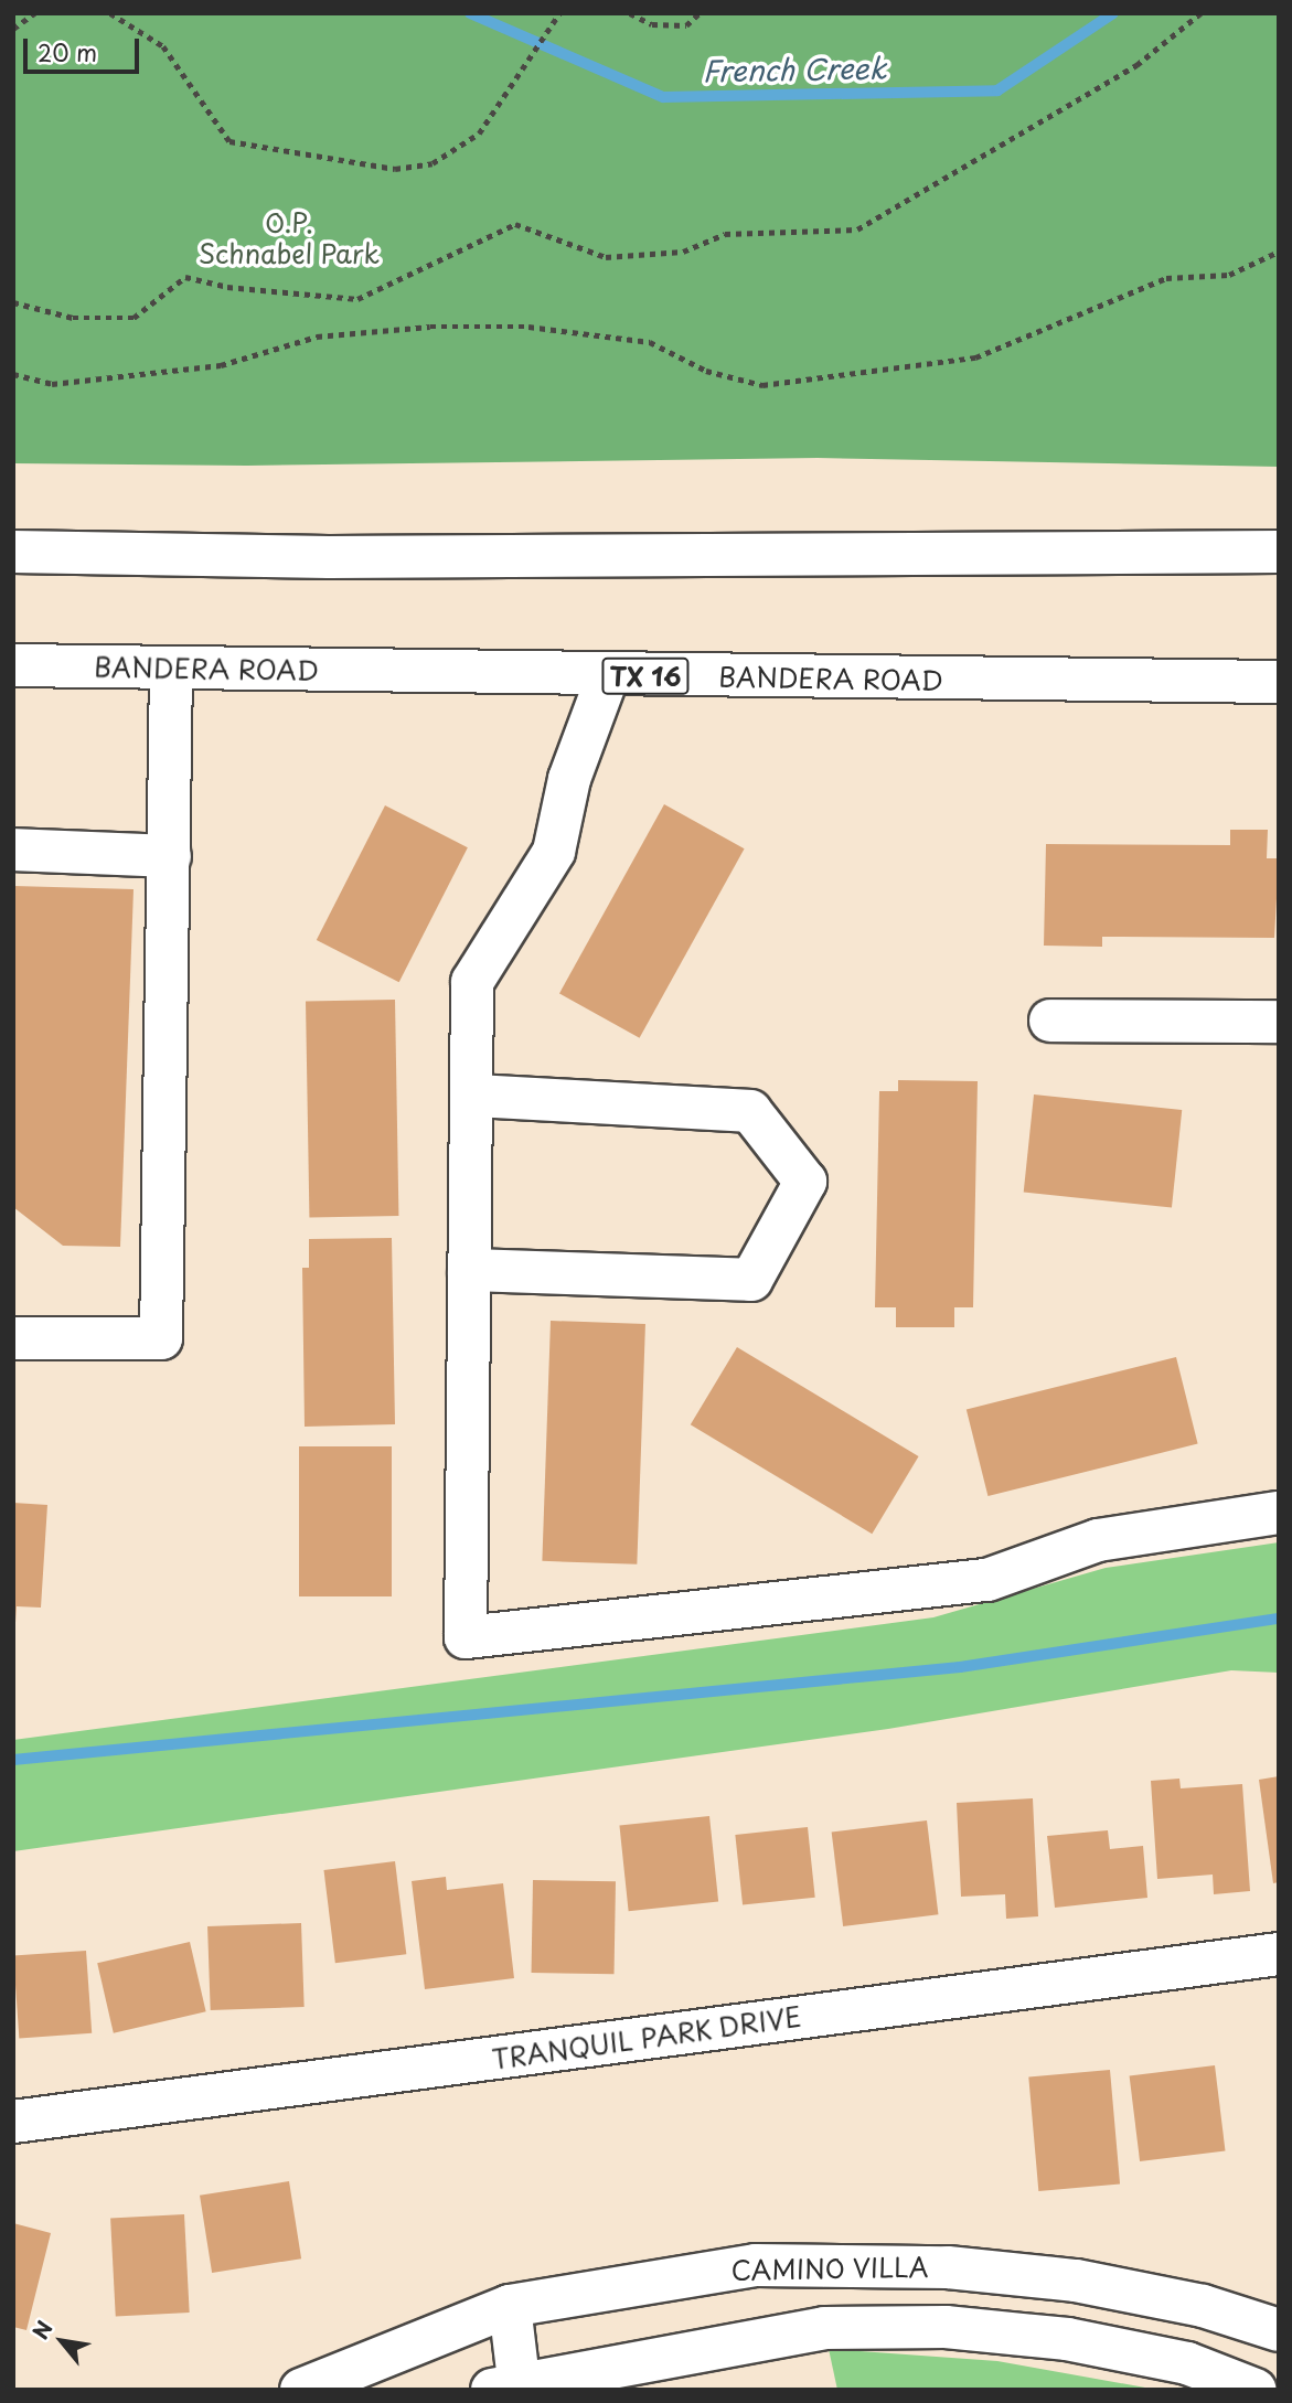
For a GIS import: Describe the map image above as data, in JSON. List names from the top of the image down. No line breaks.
{"streets":{"street":["BANDERA ROAD","TX 16","TRANQUIL PARK DRIVE","CAMINO VILLA"]},"water":["French Creek"],"parks":["O.P. Schnabel Park"],"scale_bar":"20 m","north":"top left"}
